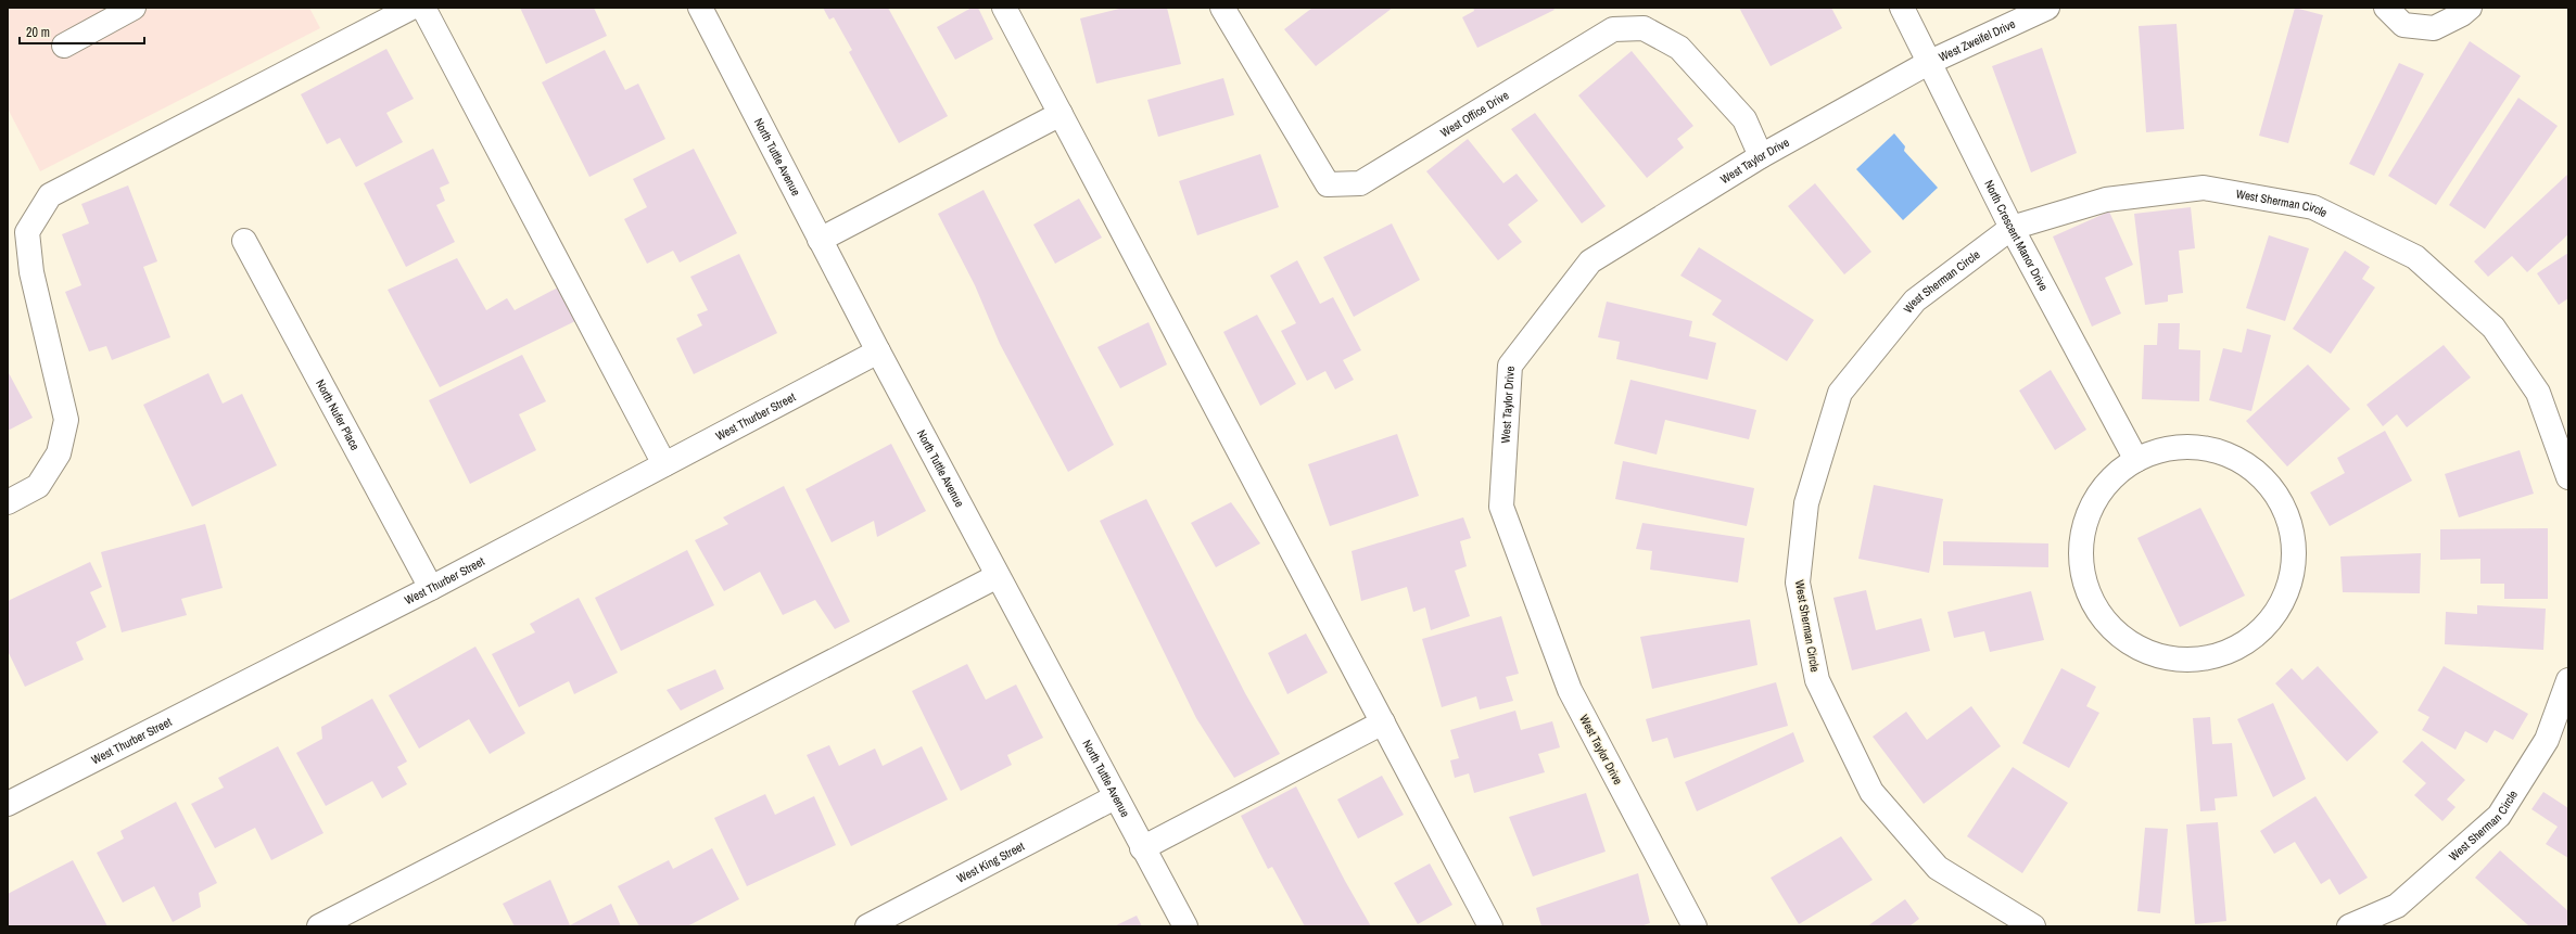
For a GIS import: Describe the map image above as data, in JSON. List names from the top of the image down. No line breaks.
{"streets":{"street":["West Zweifel Drive","West Office Drive","North Tuttle Avenue","West Taylor Drive","West Sherman Circle","North Crescent Manor Drive","North Nufer Place","West Thurber Street","West King Street"]},"crossings":[["West Zweifel Drive","West Taylor Drive"],["West Zweifel Drive","North Crescent Manor Drive"],["West Office Drive","West Taylor Drive"],["North Tuttle Avenue","West Thurber Street"],["North Tuttle Avenue","West King Street"],["West Taylor Drive","North Crescent Manor Drive"],["West Sherman Circle","North Crescent Manor Drive"],["North Nufer Place","West Thurber Street"]],"scale_bar":"20 m"}
